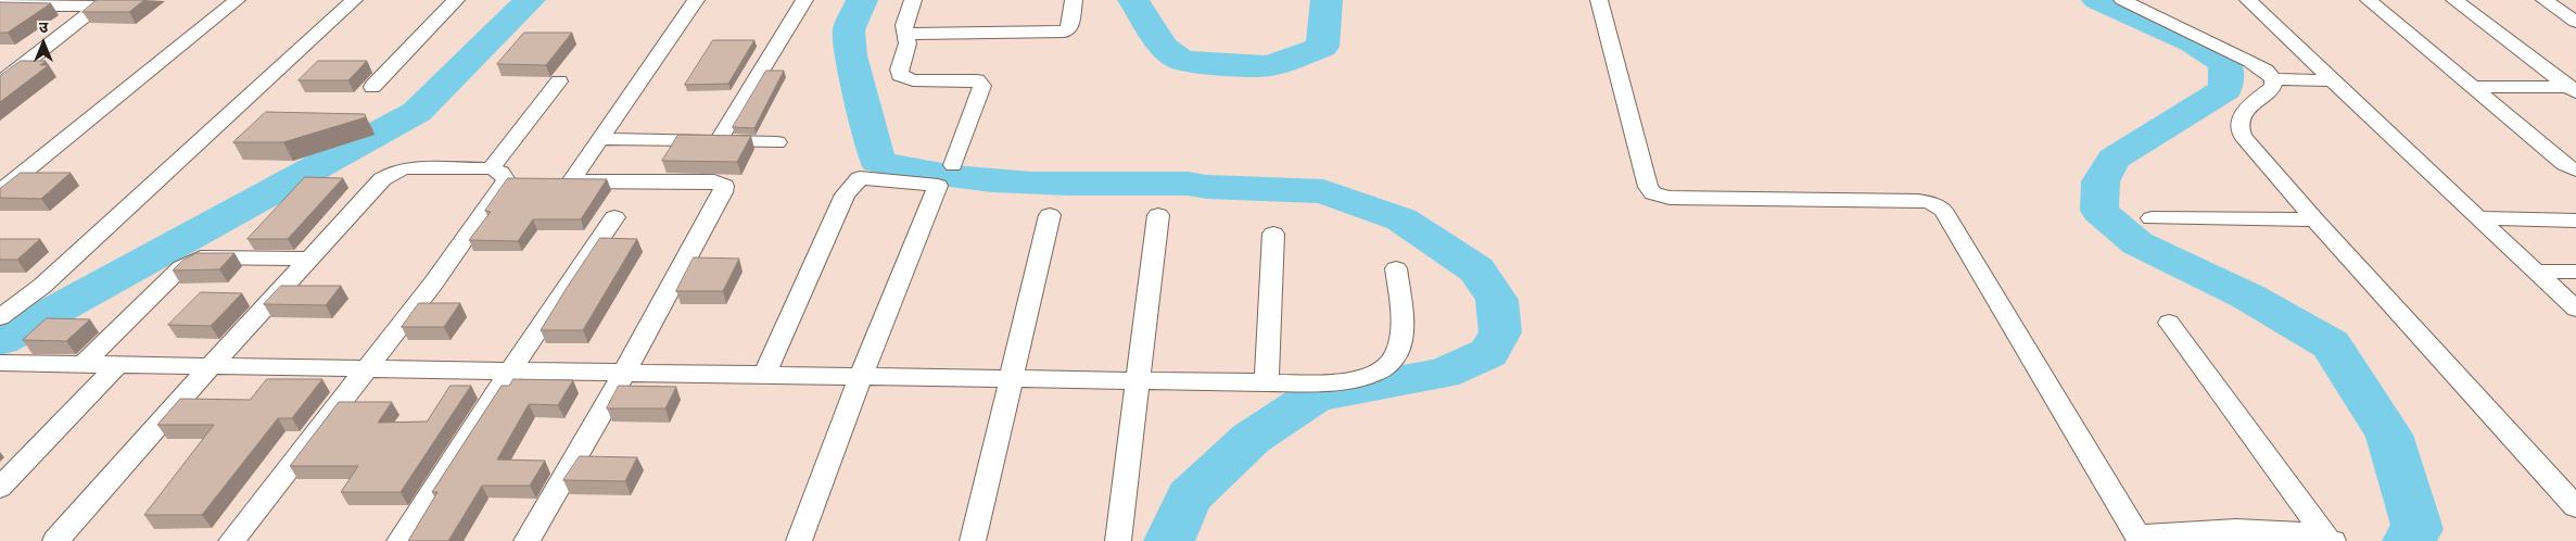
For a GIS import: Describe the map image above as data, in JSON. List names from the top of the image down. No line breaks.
{"north":"top"}
